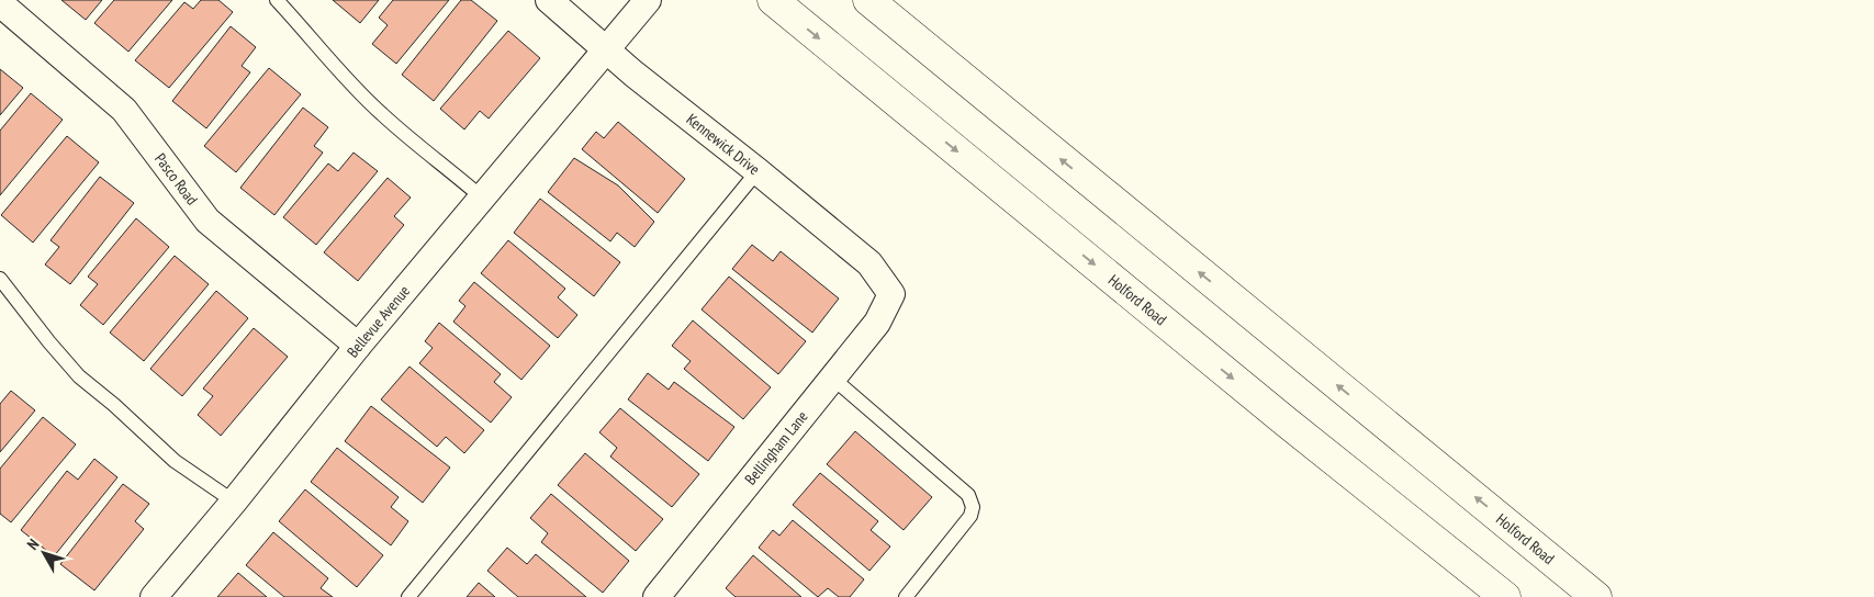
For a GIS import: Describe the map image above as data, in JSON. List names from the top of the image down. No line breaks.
{"streets":{"street":["Kennewick Drive","Pasco Road","Holford Road","Bellevue Avenue","Bellingham Lane"]},"crossings":[["Kennewick Drive","Bellevue Avenue"],["Kennewick Drive","Bellingham Lane"],["Pasco Road","Bellevue Avenue"]],"north":"top left"}
